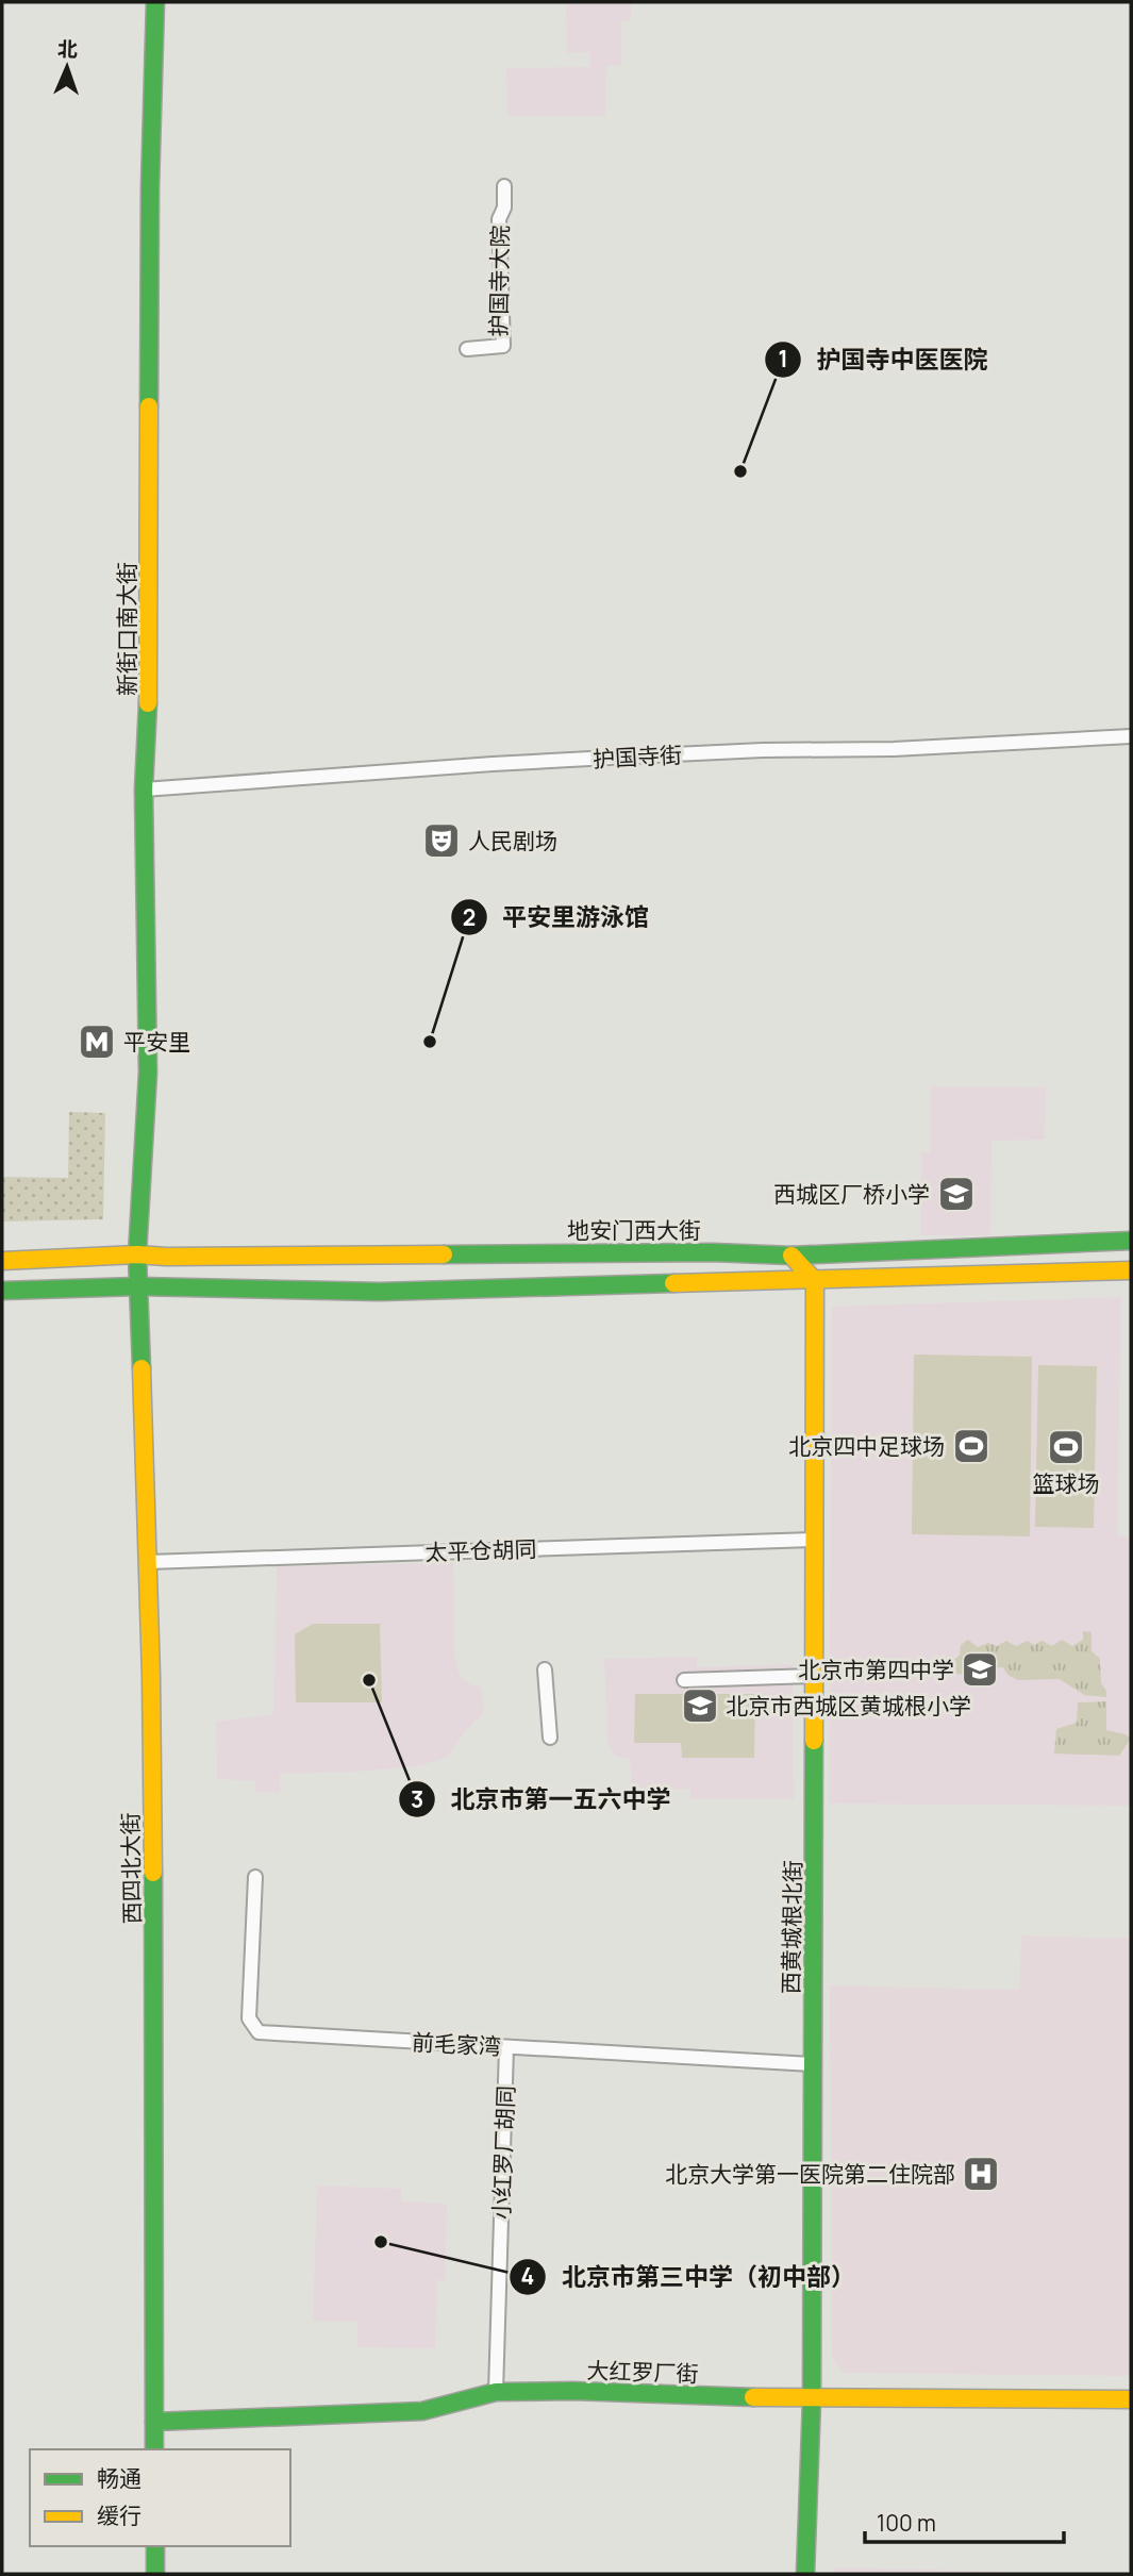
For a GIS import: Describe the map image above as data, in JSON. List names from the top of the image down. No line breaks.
{"streets":{"main road":["新街口南大街","地安门西大街","西四北大街","西黄城根北街","大红罗厂街"],"street":["护国寺大院","护国寺街","太平仓胡同","前毛家湾","小红罗厂胡同"]},"crossings":[["新街口南大街","护国寺街"],["新街口南大街","地安门西大街"],["新街口南大街","西四北大街"],["太平仓胡同","西四北大街"],["太平仓胡同","西黄城根北街"],["西四北大街","大红罗厂街"],["西黄城根北街","前毛家湾"],["西黄城根北街","大红罗厂街"],["前毛家湾","小红罗厂胡同"],["小红罗厂胡同","大红罗厂街"]],"places":{"other":["护国寺中医医院","平安里游泳馆","北京市第一五六中学","北京市第三中学（初中部）"],"theatre":["人民剧场"],"metro station":["平安里"],"school or university":["西城区厂桥小学","北京市第四中学","北京市西城区黄城根小学"],"sports":["北京四中足球场","篮球场"],"hospital":["北京大学第一医院第二住院部"]},"legend":["畅通","缓行"],"scale_bar":"100 m","north":"top"}
